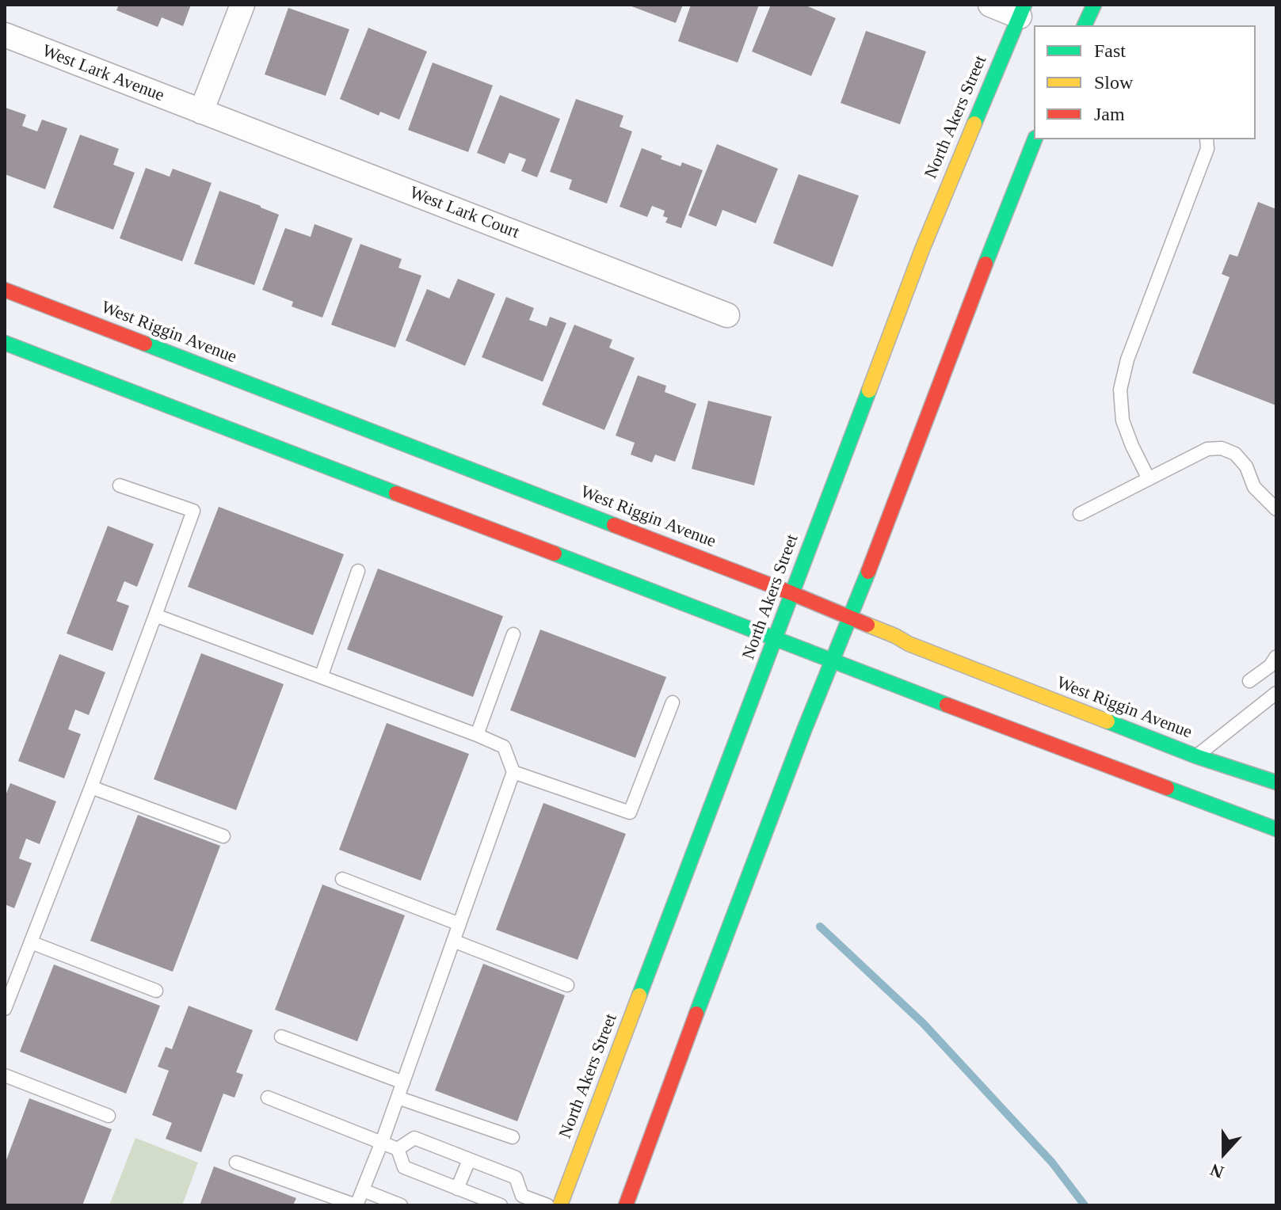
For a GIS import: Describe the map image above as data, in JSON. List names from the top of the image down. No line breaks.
{"streets":{"main road":["North Akers Street","West Riggin Avenue"],"street":["West Lark Avenue","West Lark Court"]},"crossings":[["West Lark Avenue","West Lark Court"],["North Akers Street","West Riggin Avenue"]],"legend":["Fast","Slow","Jam"],"north":"bottom"}
